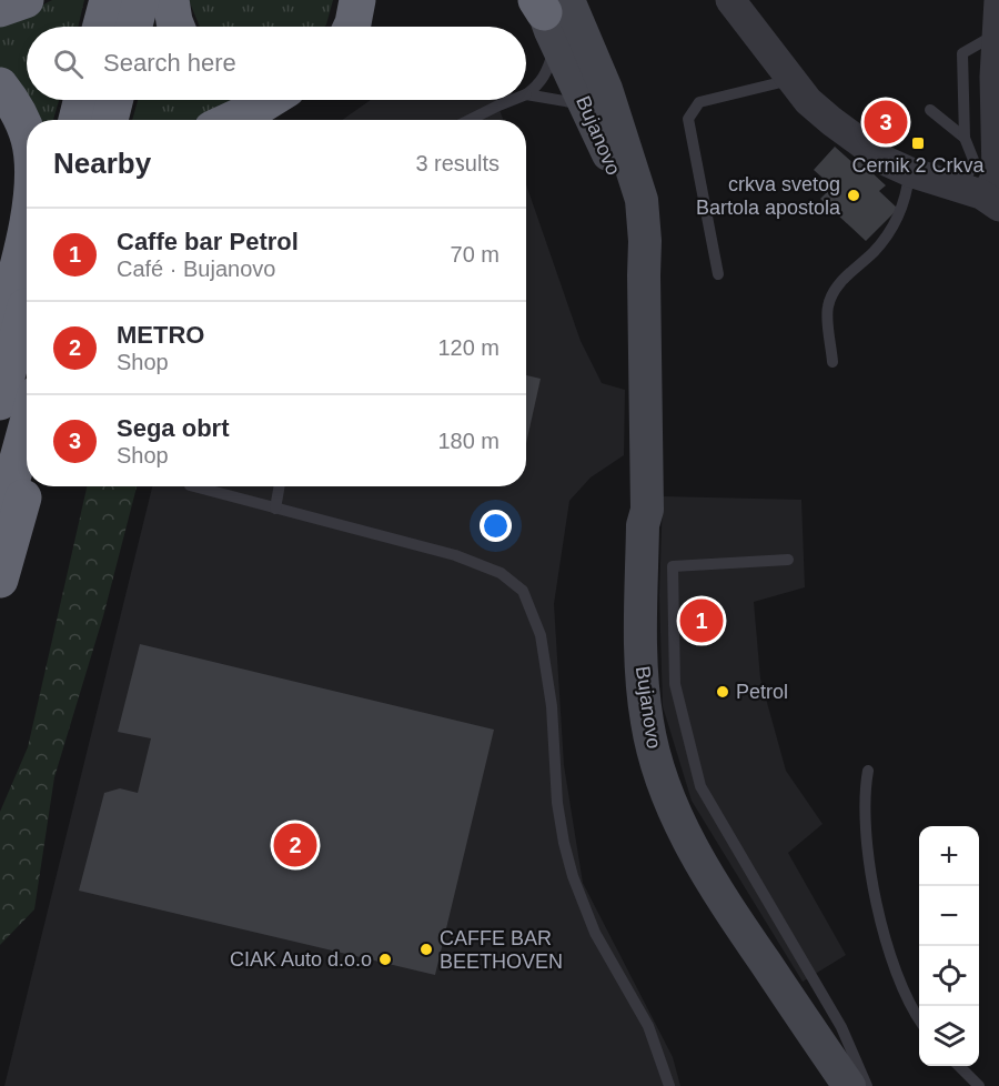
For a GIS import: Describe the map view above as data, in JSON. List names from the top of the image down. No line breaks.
{"streets":{"main road":["Bujanovo"]},"places":{"transit":["Cernik 2 Crkva"],"other":["crkva svetog Bartola apostola","Petrol","CAFFE BAR BEETHOVEN","CIAK Auto d.o.o"]},"page":{"search":"Search here","pins":["3","1","2"],"heading":["Nearby","3 results"],"list":[{"mark":"1","name":"Caffe bar Petrol","note":"Café · Bujanovo","value":"70 m"},{"mark":"2","name":"METRO","note":"Shop","value":"120 m"},{"mark":"3","name":"Sega obrt","note":"Shop","value":"180 m"}],"map_buttons":["+","−"]}}
